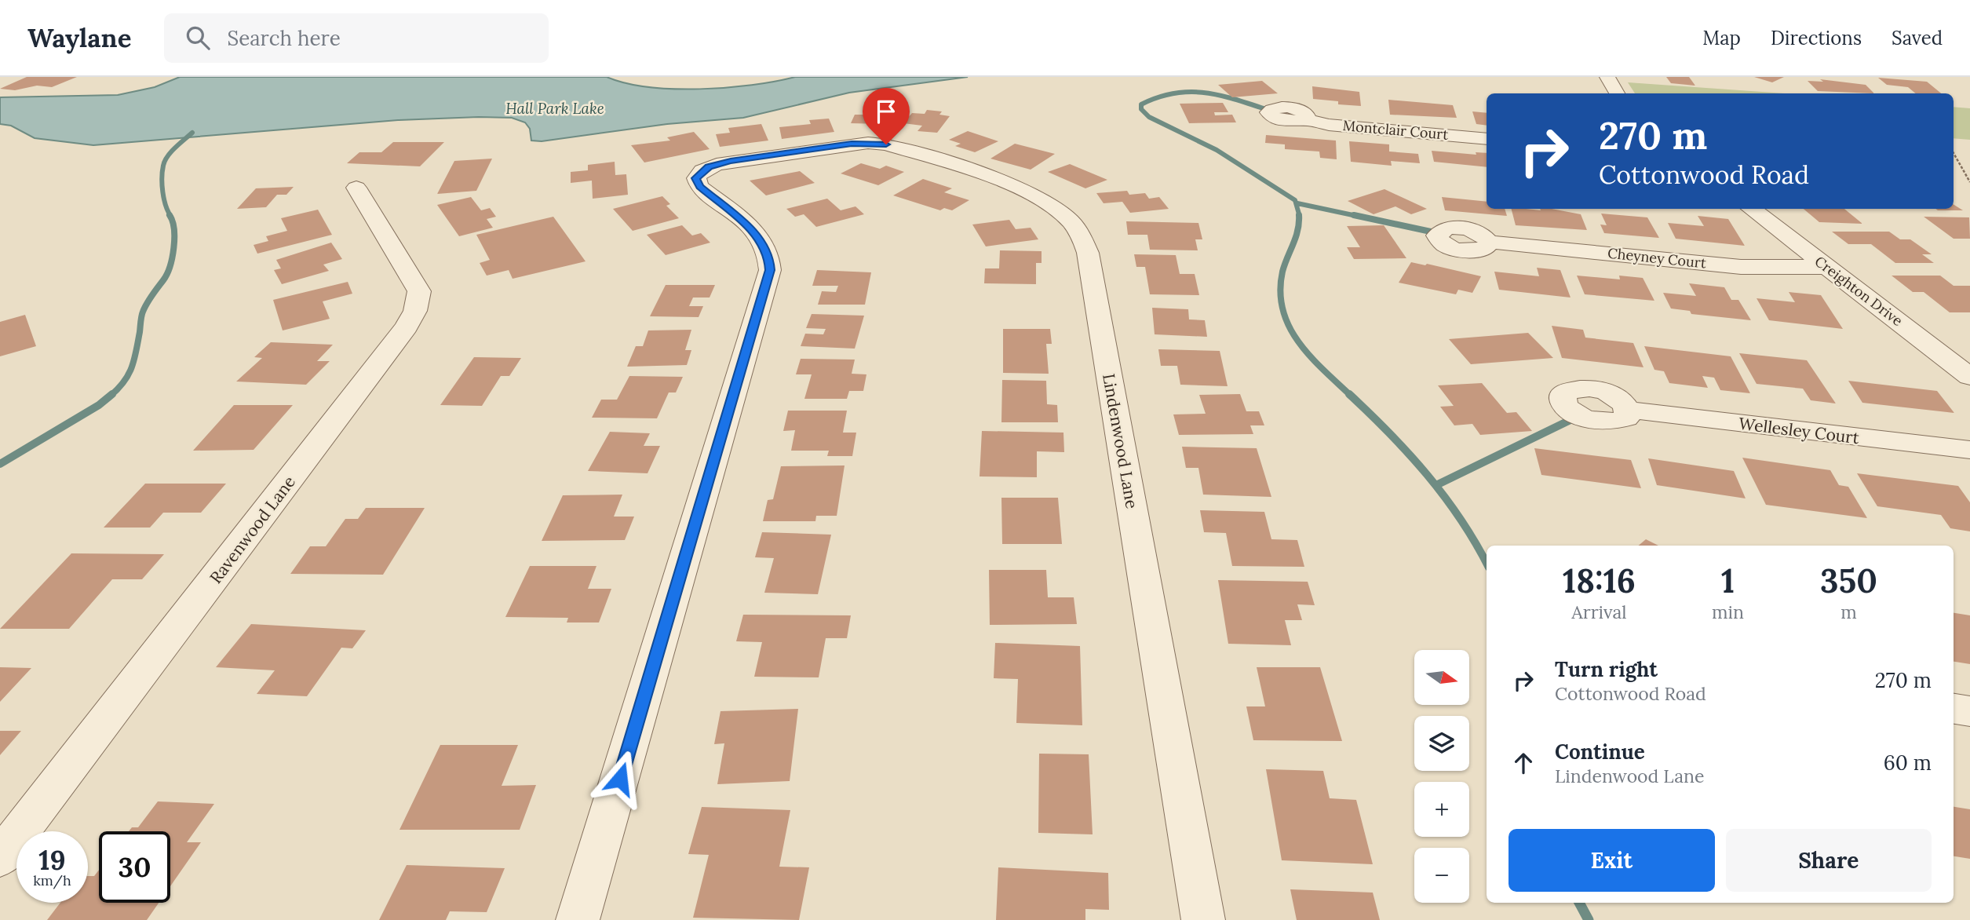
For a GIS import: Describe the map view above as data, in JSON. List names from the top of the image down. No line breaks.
{"streets":{"street":["Montclair Court","Cheyney Court","Creighton Drive","Wellesley Court","Lindenwood Lane","Ravenwood Lane"]},"crossings":[["Cheyney Court","Creighton Drive"]],"water":["Hall Park Lake"],"north":"right","page":{"header":"Waylane","search":"Search here","nav":["Map","Directions","Saved"],"turn":["270 m","Cottonwood Road"],"eta":["18:16","Arrival","1","min","350","m"],"list":[{"name":"Turn right","note":"Cottonwood Road","value":"270 m"},{"name":"Continue","note":"Lindenwood Lane","value":"60 m"}],"map_buttons":["+","−"],"buttons":["Exit","Share"],"speed":"19 km/h","limit":"30"}}
